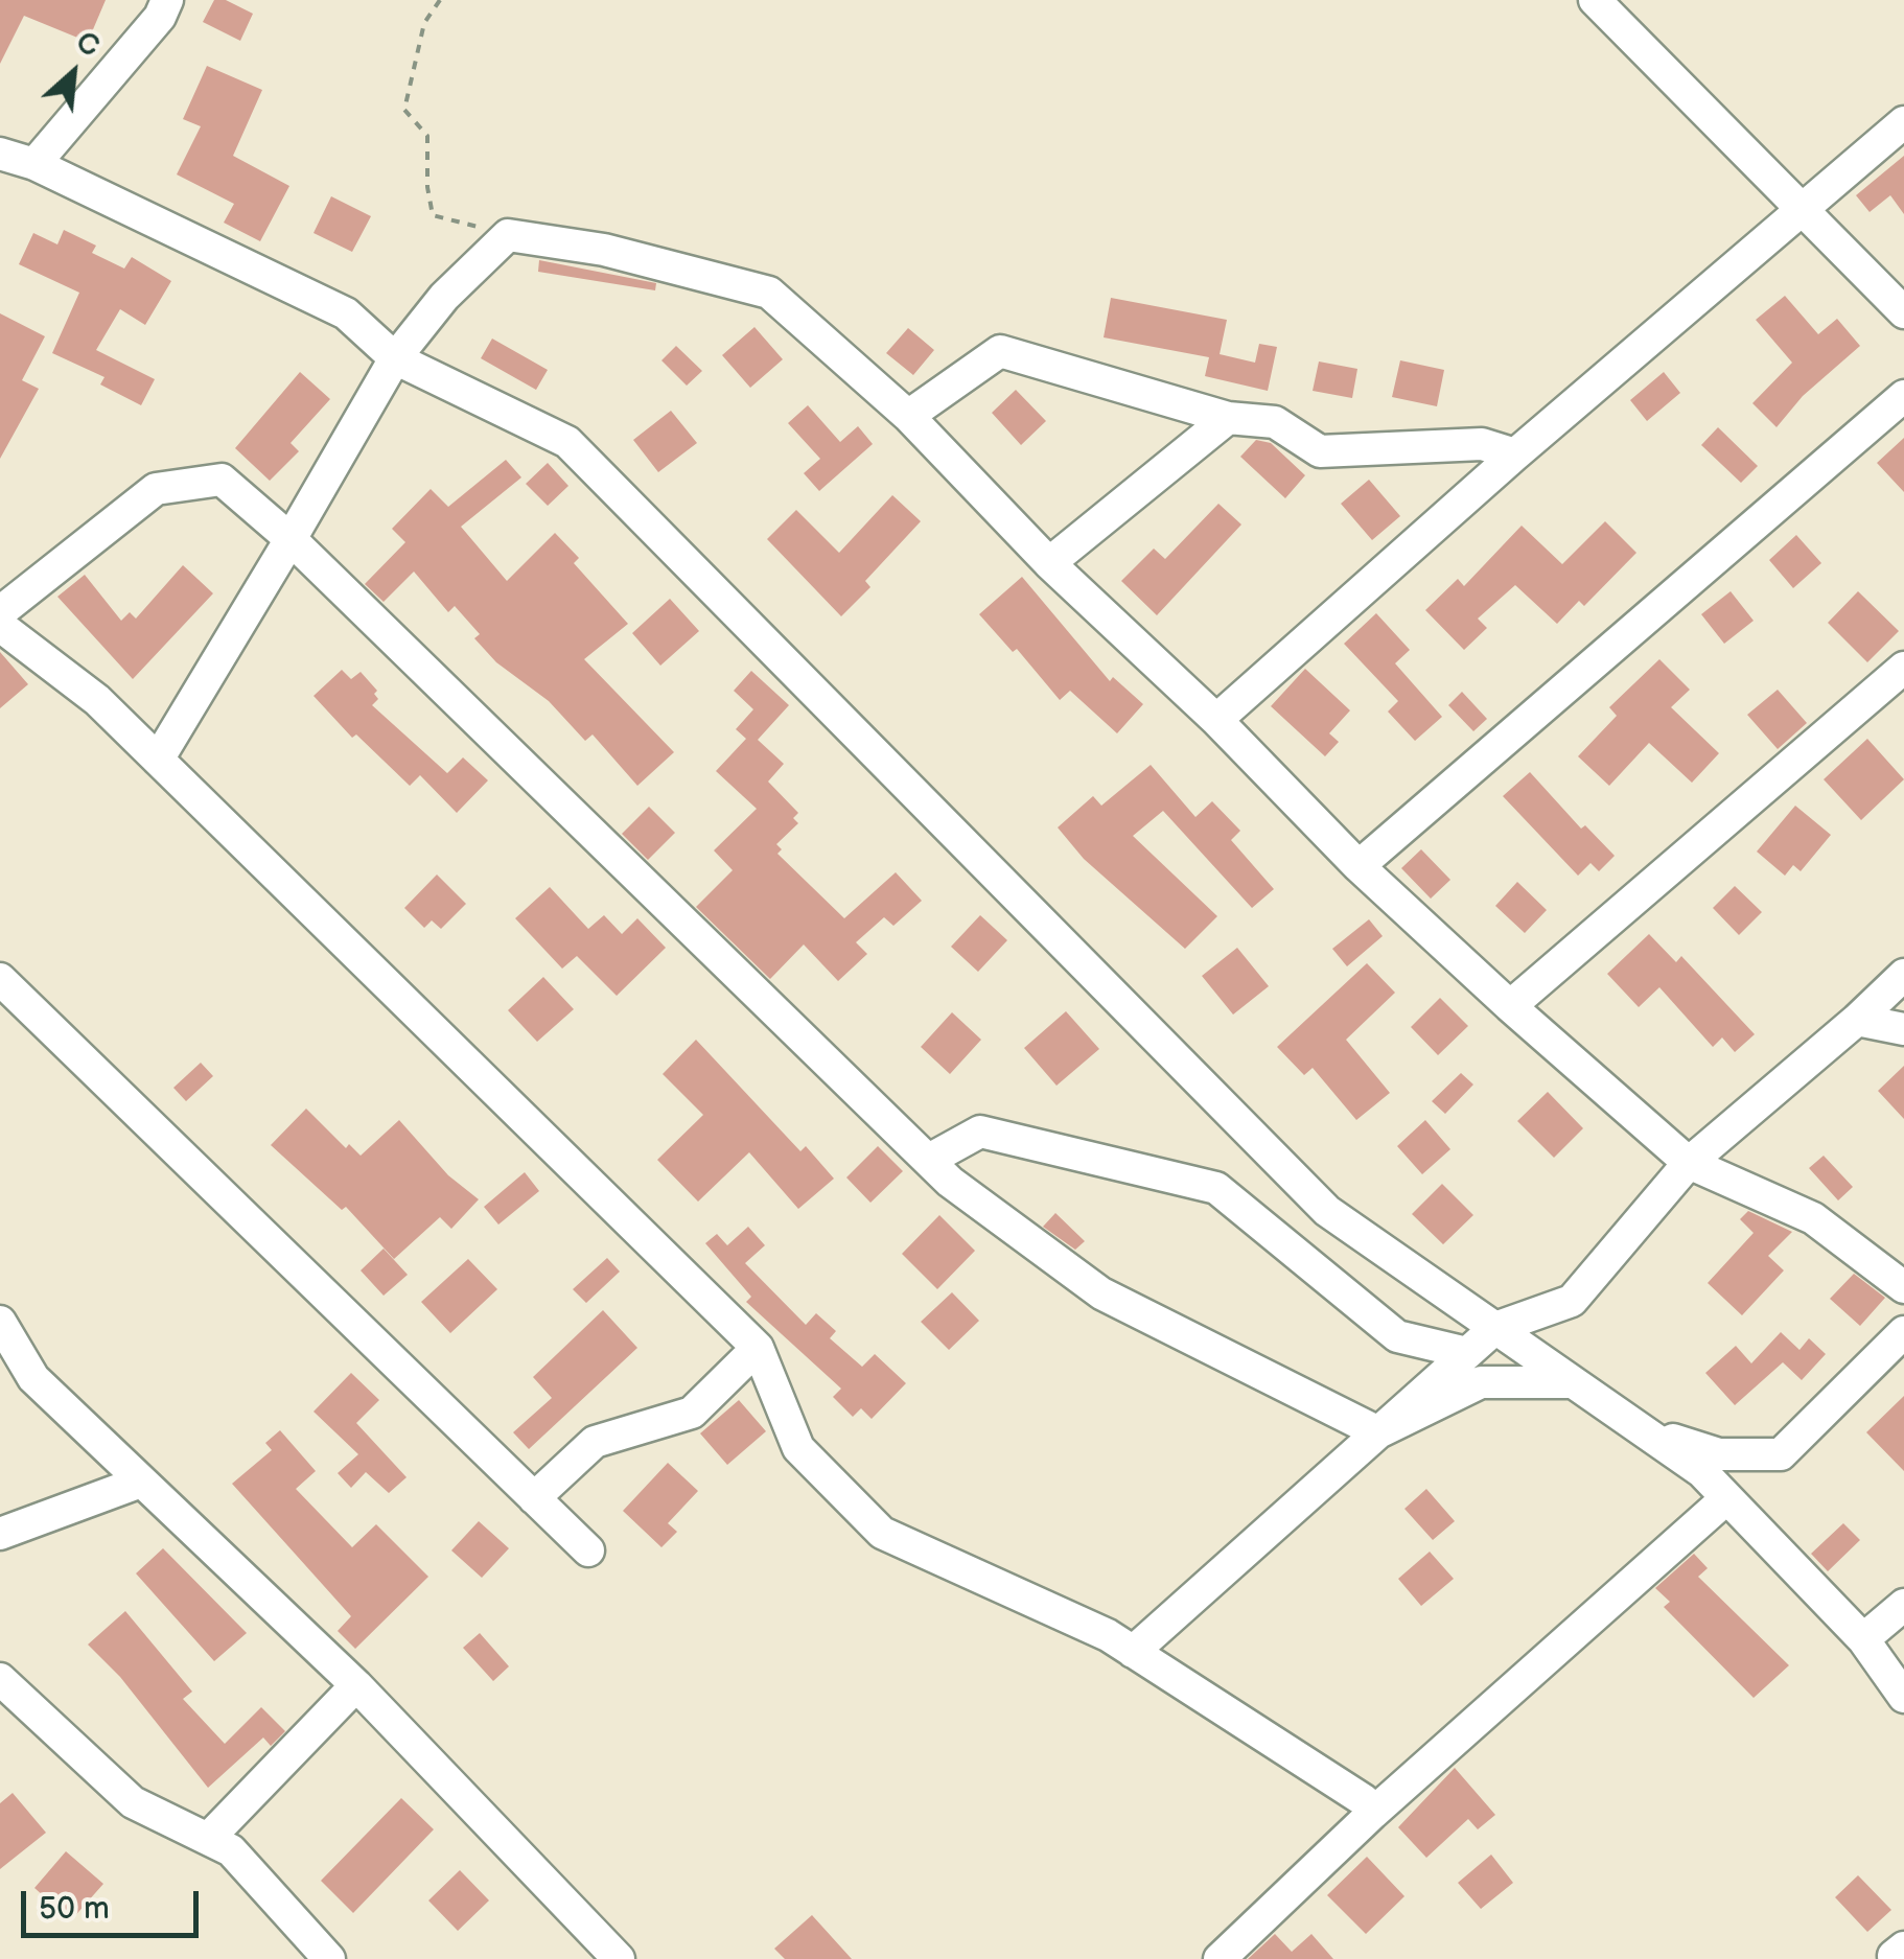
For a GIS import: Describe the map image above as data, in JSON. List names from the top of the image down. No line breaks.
{"scale_bar":"50 m","north":"top right"}
